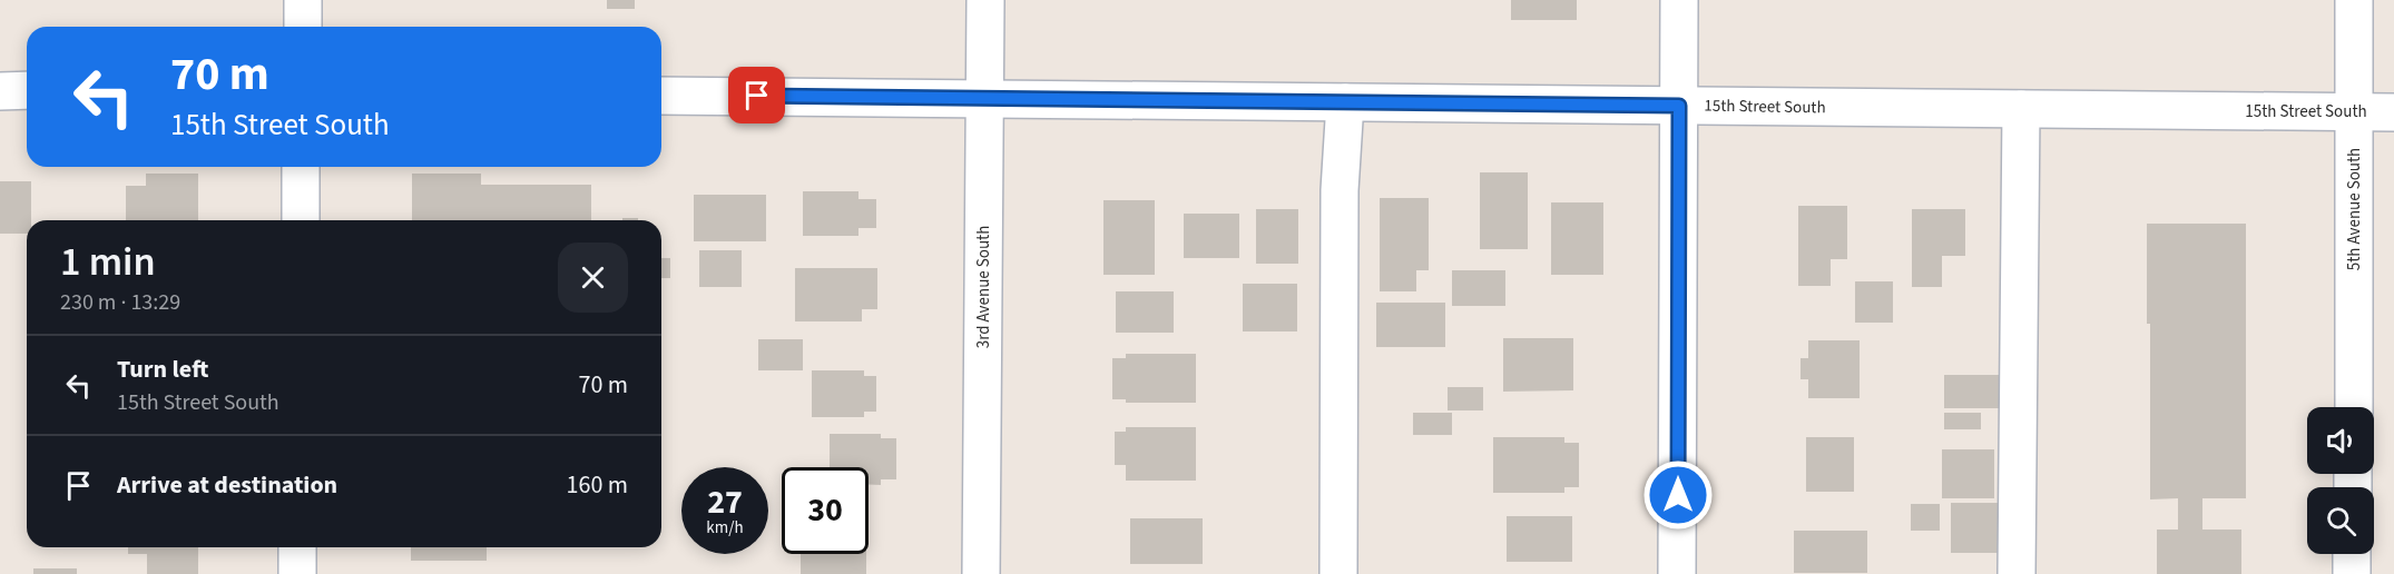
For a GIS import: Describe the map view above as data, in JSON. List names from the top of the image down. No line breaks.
{"streets":{"street":["15th Street South","5th Avenue South","3rd Avenue South"]},"crossings":[["15th Street South","5th Avenue South"],["15th Street South","3rd Avenue South"]],"page":{"turn":["70 m","15th Street South"],"heading":["1 min","230 m · 13:29"],"list":[{"name":"Turn left","note":"15th Street South","value":"70 m"},{"name":"Arrive at destination","value":"160 m"}],"speed":"27 km/h","limit":"30"}}
